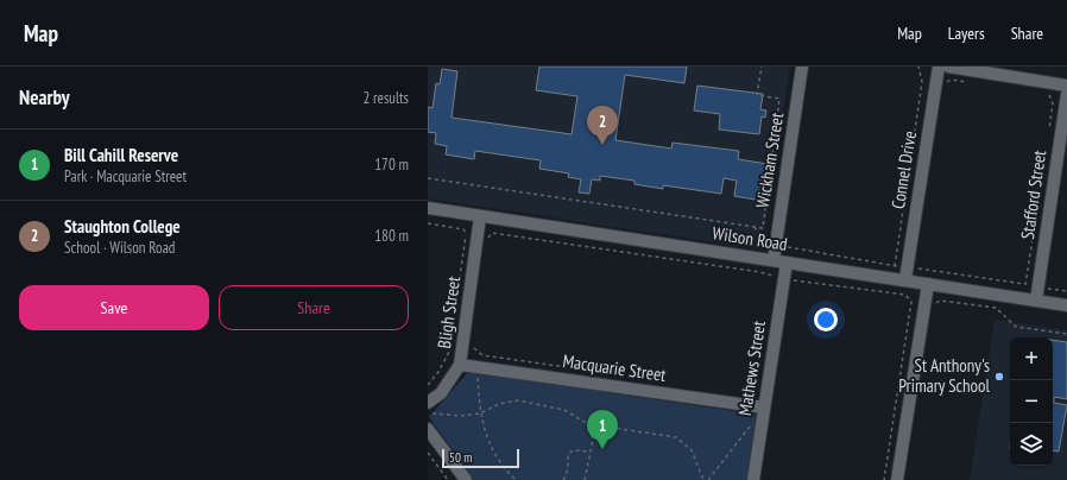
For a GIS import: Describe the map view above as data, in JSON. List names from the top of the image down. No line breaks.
{"streets":{"street":["Wickham Street","Connel Drive","Stafford Street","Wilson Road","Bligh Street","Macquarie Street","Mathews Street"]},"crossings":[["Wickham Street","Wilson Road"],["Connel Drive","Wilson Road"],["Stafford Street","Wilson Road"],["Wilson Road","Bligh Street"],["Wilson Road","Mathews Street"],["Bligh Street","Macquarie Street"],["Macquarie Street","Mathews Street"]],"places":["St Anthony's Primary School"],"scale_bar":"50 m","page":{"header":"Map","nav":["Map","Layers","Share"],"heading":["Nearby","2 results"],"pins":["2","1"],"list":[{"mark":"1","name":"Bill Cahill Reserve","note":"Park · Macquarie Street","value":"170 m"},{"mark":"2","name":"Staughton College","note":"School · Wilson Road","value":"180 m"}],"buttons":["Save","Share"],"map_buttons":["+","−"],"scale":"50 m"}}
